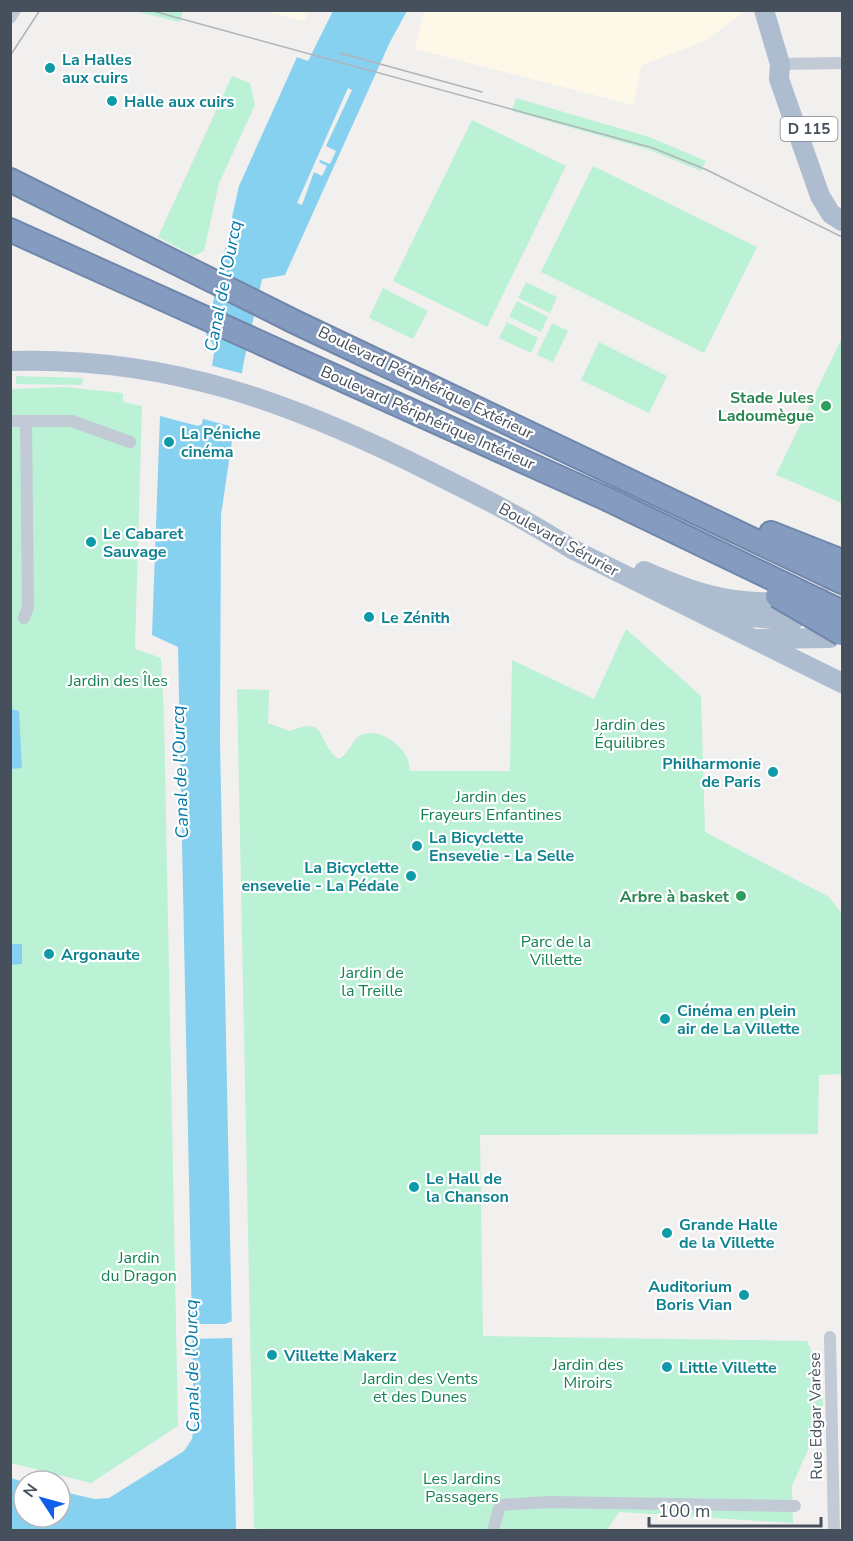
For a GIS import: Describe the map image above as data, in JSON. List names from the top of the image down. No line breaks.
{"streets":{"highway":["Boulevard Périphérique Extérieur","Boulevard Périphérique Intérieur"],"main road":["D 115","Boulevard Sérurier"],"street":["Rue Edgar Varèse"]},"water":["Canal de l'Ourcq"],"parks":["Jardin des Îles","Jardin des Équilibres","Jardin des Frayeurs Enfantines","Parc de la Villette","Jardin de la Treille","Jardin du Dragon","Jardin des Miroirs","Jardin des Vents et des Dunes","Les Jardins Passagers"],"places":["La Halles aux cuirs","Halle aux cuirs","Stade Jules Ladoumègue","La Péniche cinéma","Le Cabaret Sauvage","Le Zénith","Philharmonie de Paris","La Bicyclette Ensevelie - La Selle","La Bicyclette ensevelie - La Pédale","Arbre à basket","Argonaute","Cinéma en plein air de La Villette","Le Hall de la Chanson","Grande Halle de la Villette","Auditorium Boris Vian","Villette Makerz","Little Villette"],"scale_bar":"100 m","north":"top left"}
